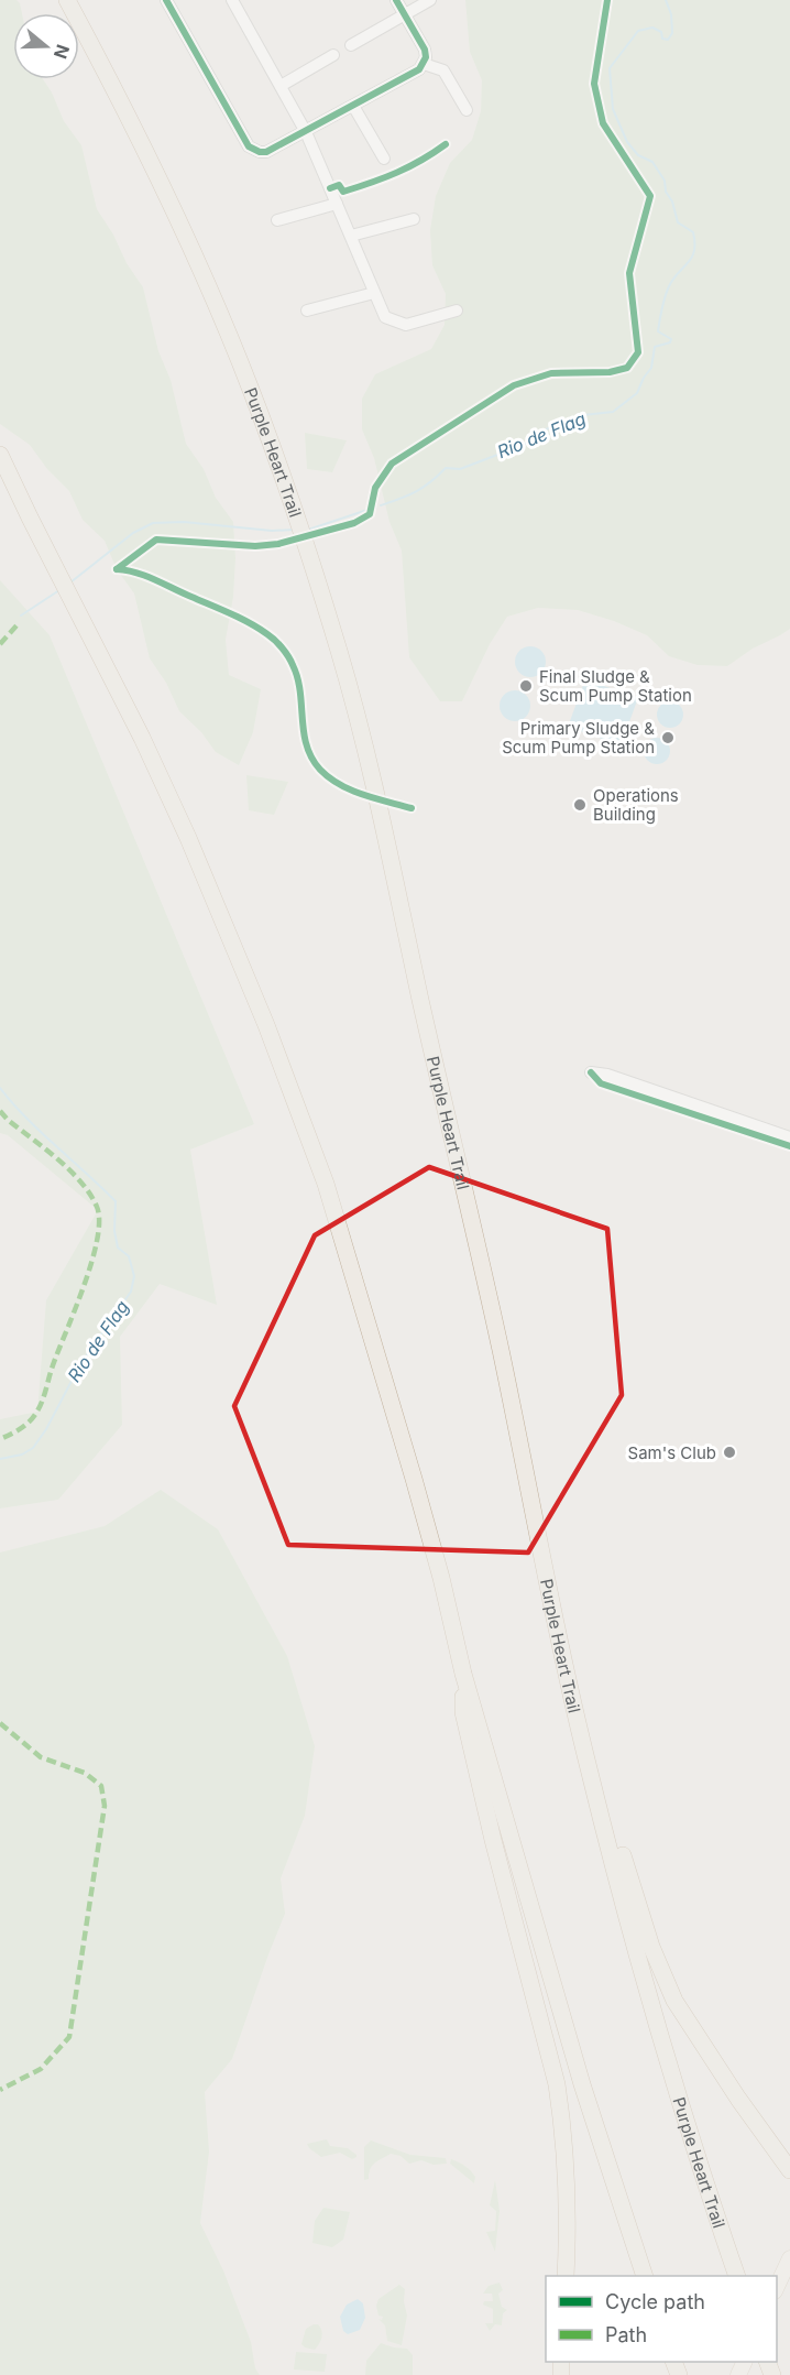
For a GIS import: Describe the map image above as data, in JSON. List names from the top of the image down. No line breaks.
{"streets":{"highway":["Purple Heart Trail"]},"water":["Rio de Flag"],"places":["Final Sludge & Scum Pump Station","Primary Sludge & Scum Pump Station","Operations Building","Sam's Club"],"legend":["Cycle path","Path"],"north":"right"}
